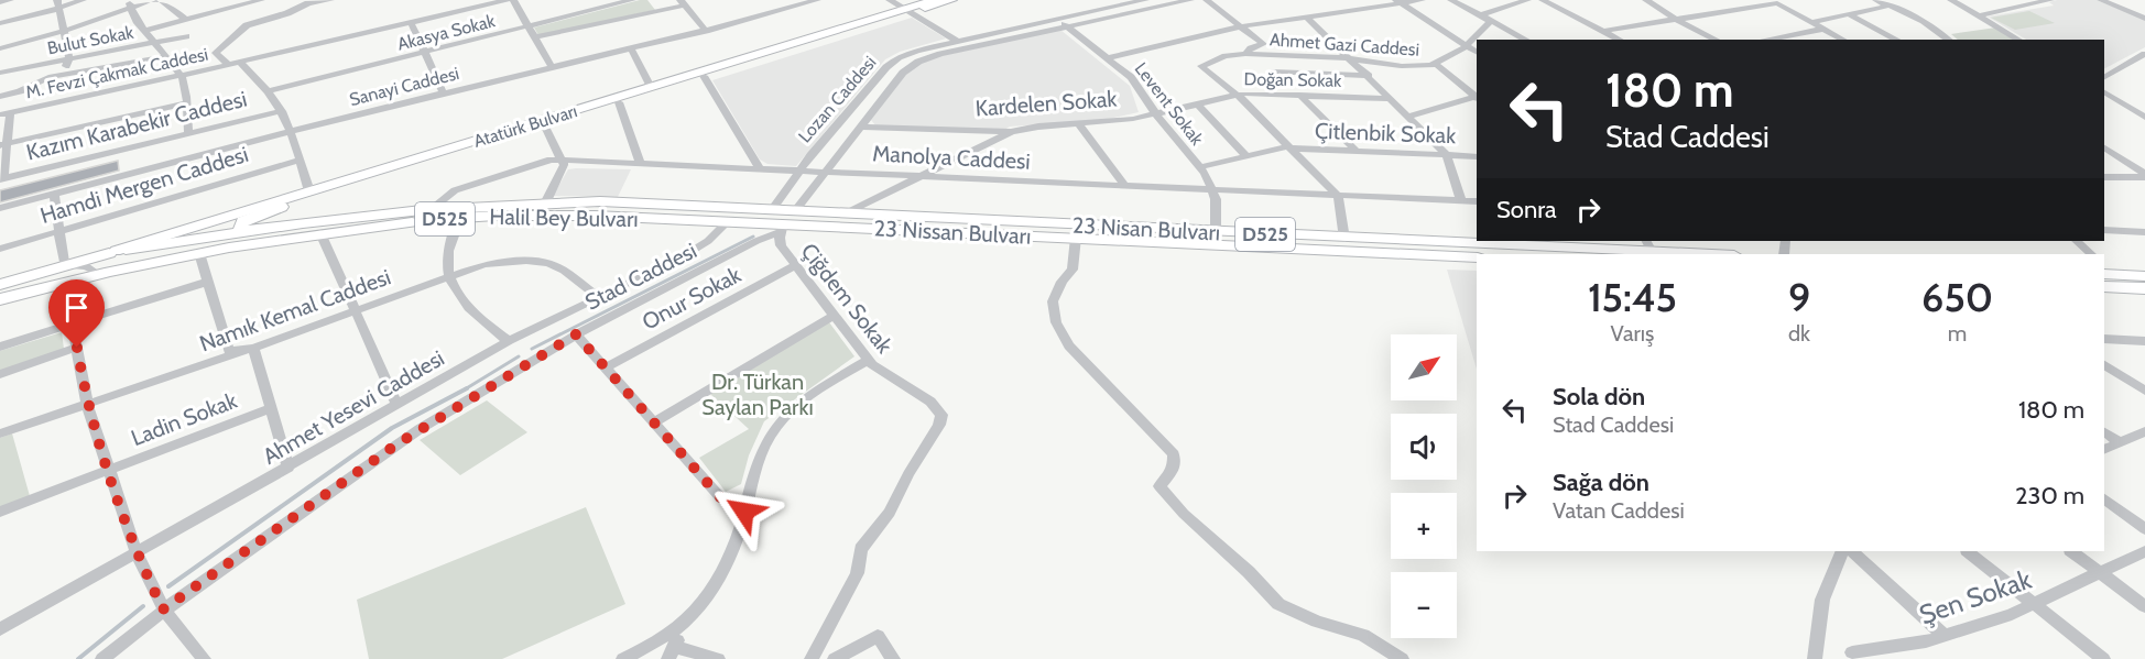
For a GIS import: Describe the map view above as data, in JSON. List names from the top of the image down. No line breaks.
{"streets":{"highway":["Halil Bey Bulvarı","D525","23 Nisan Bulvarı","23 Nissan Bulvarı"],"main road":["Atatürk Bulvarı"],"street":["Akasya Sokak","Bulut Sokak","Ahmet Gazi Caddesi","M. Fevzi Çakmak Caddesi","Doğan Sokak","Sanayi Caddesi","Lozan Caddesi","Kardelen Sokak","Levent Sokak","Kazım Karabekir Caddesi","Çitlenbik Sokak","Manolya Caddesi","Hamdi Mergen Caddesi","Stad Caddesi","Onur Sokak","Çiğdem Sokak","Namık Kemal Caddesi","Ahmet Yesevi Caddesi","Ladin Sokak","Şen Sokak"]},"crossings":[["Ahmet Gazi Caddesi","Doğan Sokak"],["Doğan Sokak","Kardelen Sokak"],["Doğan Sokak","Levent Sokak"],["Lozan Caddesi","Levent Sokak"],["Lozan Caddesi","Manolya Caddesi"],["Lozan Caddesi","Halil Bey Bulvarı"],["Kardelen Sokak","Levent Sokak"],["Levent Sokak","Çitlenbik Sokak"],["Levent Sokak","Manolya Caddesi"],["Atatürk Bulvarı","Halil Bey Bulvarı"],["Manolya Caddesi","Halil Bey Bulvarı"],["Halil Bey Bulvarı","23 Nisan Bulvarı"],["Halil Bey Bulvarı","23 Nissan Bulvarı"],["Halil Bey Bulvarı","Stad Caddesi"],["Halil Bey Bulvarı","Çiğdem Sokak"],["Halil Bey Bulvarı","Ahmet Yesevi Caddesi"],["23 Nissan Bulvarı","Stad Caddesi"],["23 Nissan Bulvarı","Çiğdem Sokak"],["Stad Caddesi","Çiğdem Sokak"],["Onur Sokak","Çiğdem Sokak"],["Namık Kemal Caddesi","Ahmet Yesevi Caddesi"]],"parks":["Dr. Türkan Saylan Parkı"],"north":"top right","page":{"turn":["180 m","Stad Caddesi"],"then":"Sonra","eta":["15:45","Varış","9","dk","650","m"],"map_buttons":["+","−"],"list":[{"name":"Sola dön","note":"Stad Caddesi","value":"180 m"},{"name":"Sağa dön","note":"Vatan Caddesi","value":"230 m"}]}}
